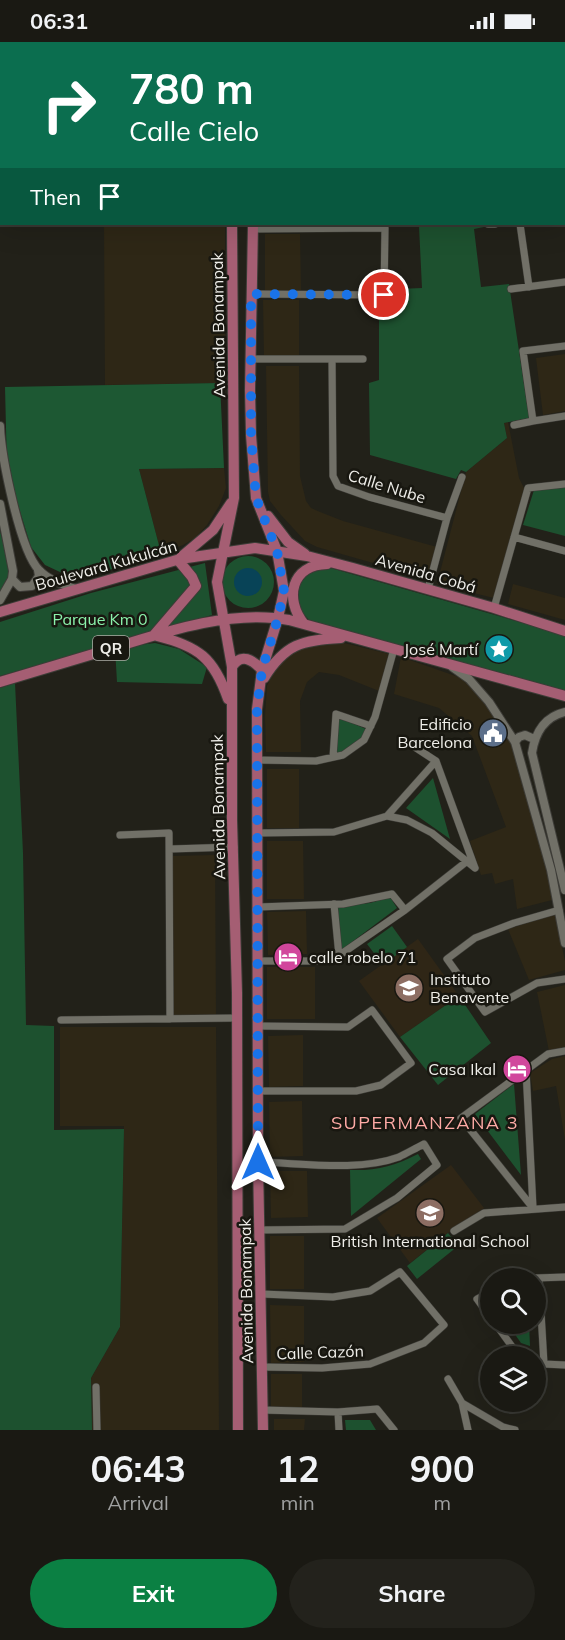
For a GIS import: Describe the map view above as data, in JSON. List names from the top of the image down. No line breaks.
{"streets":{"main road":["Avenida Bonampak","Boulevard Kukulcán","Avenida Cobá","QR"],"street":["Calle Nube","Calle Cazón"]},"crossings":[["Avenida Bonampak","Boulevard Kukulcán"],["Avenida Bonampak","Avenida Cobá"],["Avenida Bonampak","QR"],["Avenida Bonampak","Calle Cazón"],["Boulevard Kukulcán","Avenida Cobá"]],"districts":["SUPERMANZANA 3"],"parks":["Parque Km 0"],"places":{"place":["José Martí"],"public building":["Edificio Barcelona"],"hotel":["calle robelo 71","Casa Ikal"],"school or university":["Instituto Benavente","British International School"]},"page":{"status":"06:31","turn":["780 m","Calle Cielo"],"then":"Then","eta":["06:43","Arrival","12","min","900","m"],"buttons":["Exit","Share"]}}
